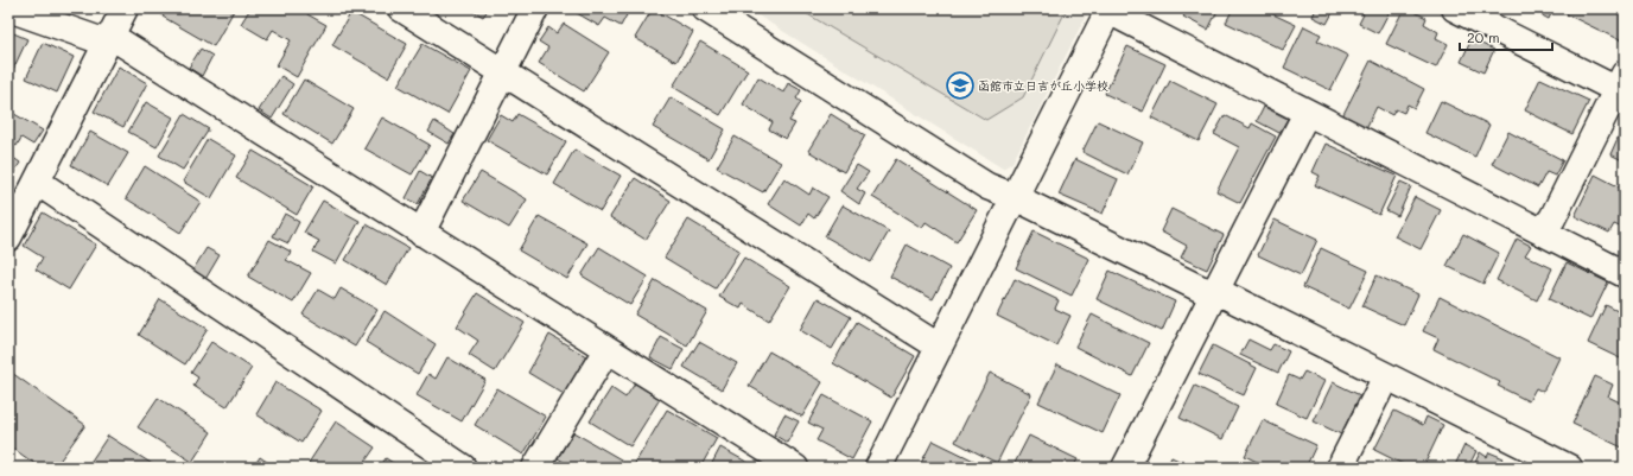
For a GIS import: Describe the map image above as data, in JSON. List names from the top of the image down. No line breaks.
{"places":{"school or university":["函館市立日吉が丘小学校"]},"scale_bar":"20 m"}
